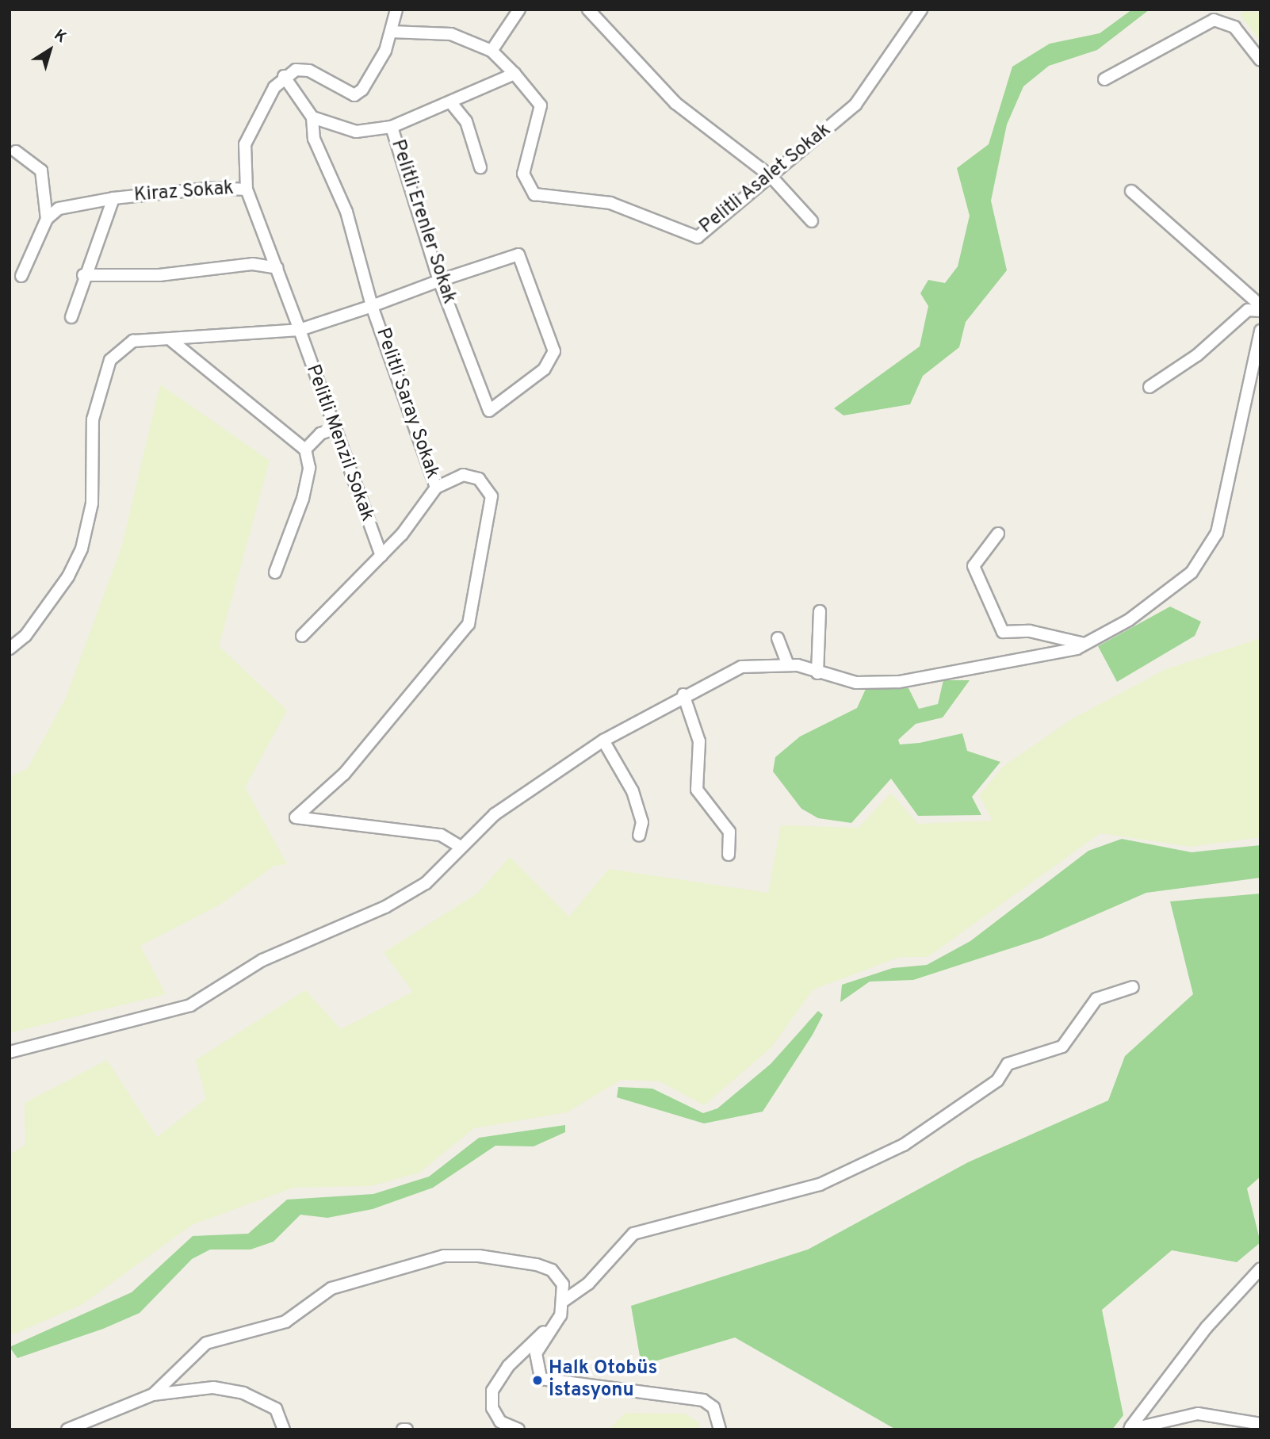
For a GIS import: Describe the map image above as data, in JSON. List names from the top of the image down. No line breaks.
{"streets":{"street":["Pelitli Asalet Sokak","Kiraz Sokak","Pelitli Erenler Sokak","Pelitli Saray Sokak","Pelitli Menzil Sokak"]},"crossings":[["Pelitli Asalet Sokak","Pelitli Erenler Sokak"],["Kiraz Sokak","Pelitli Menzil Sokak"],["Pelitli Saray Sokak","Pelitli Menzil Sokak"]],"places":["Halk Otobüs İstasyonu"],"north":"top right"}
